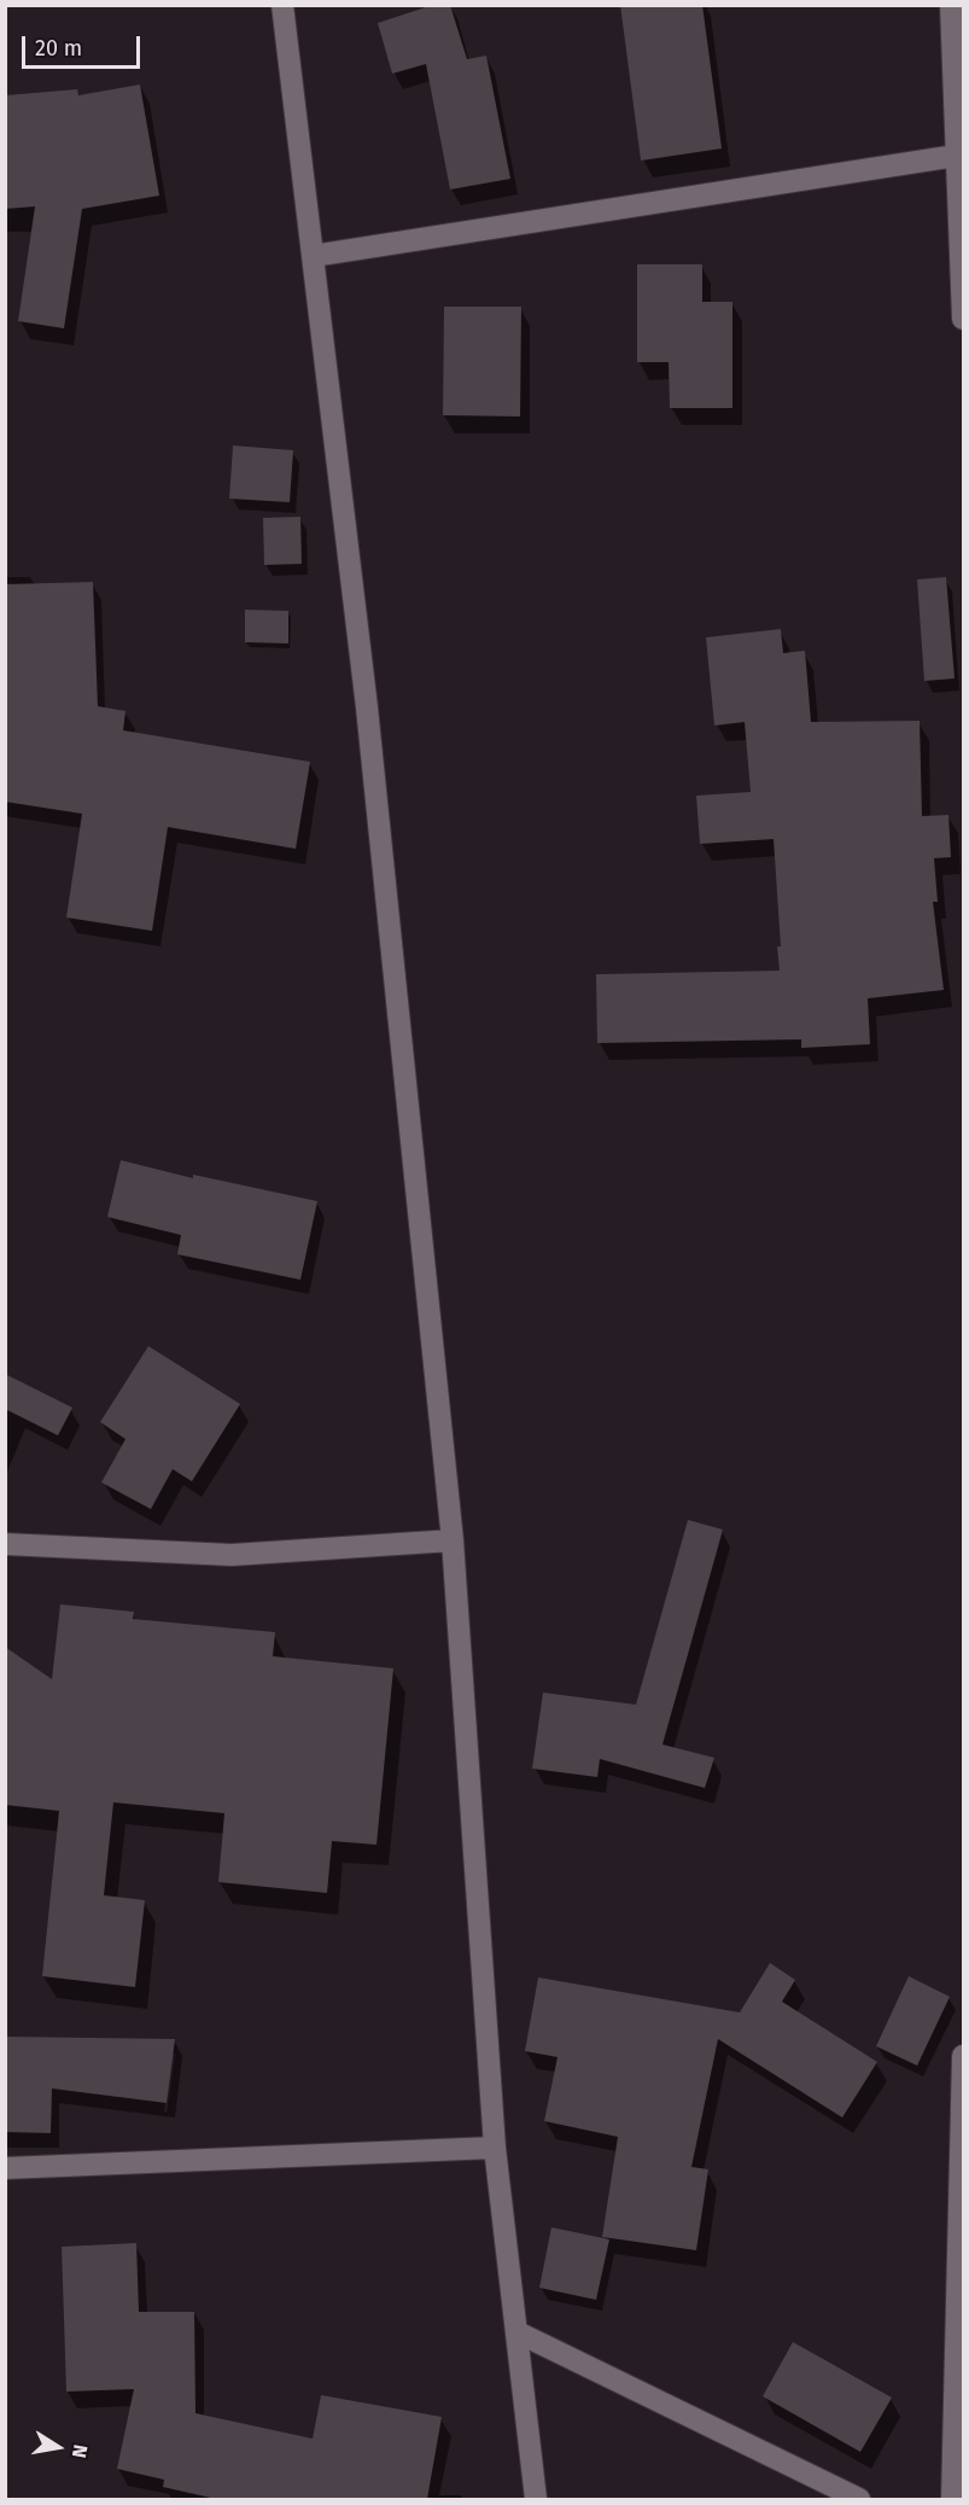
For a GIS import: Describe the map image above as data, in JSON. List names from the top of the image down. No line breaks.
{"scale_bar":"20 m","north":"right"}
